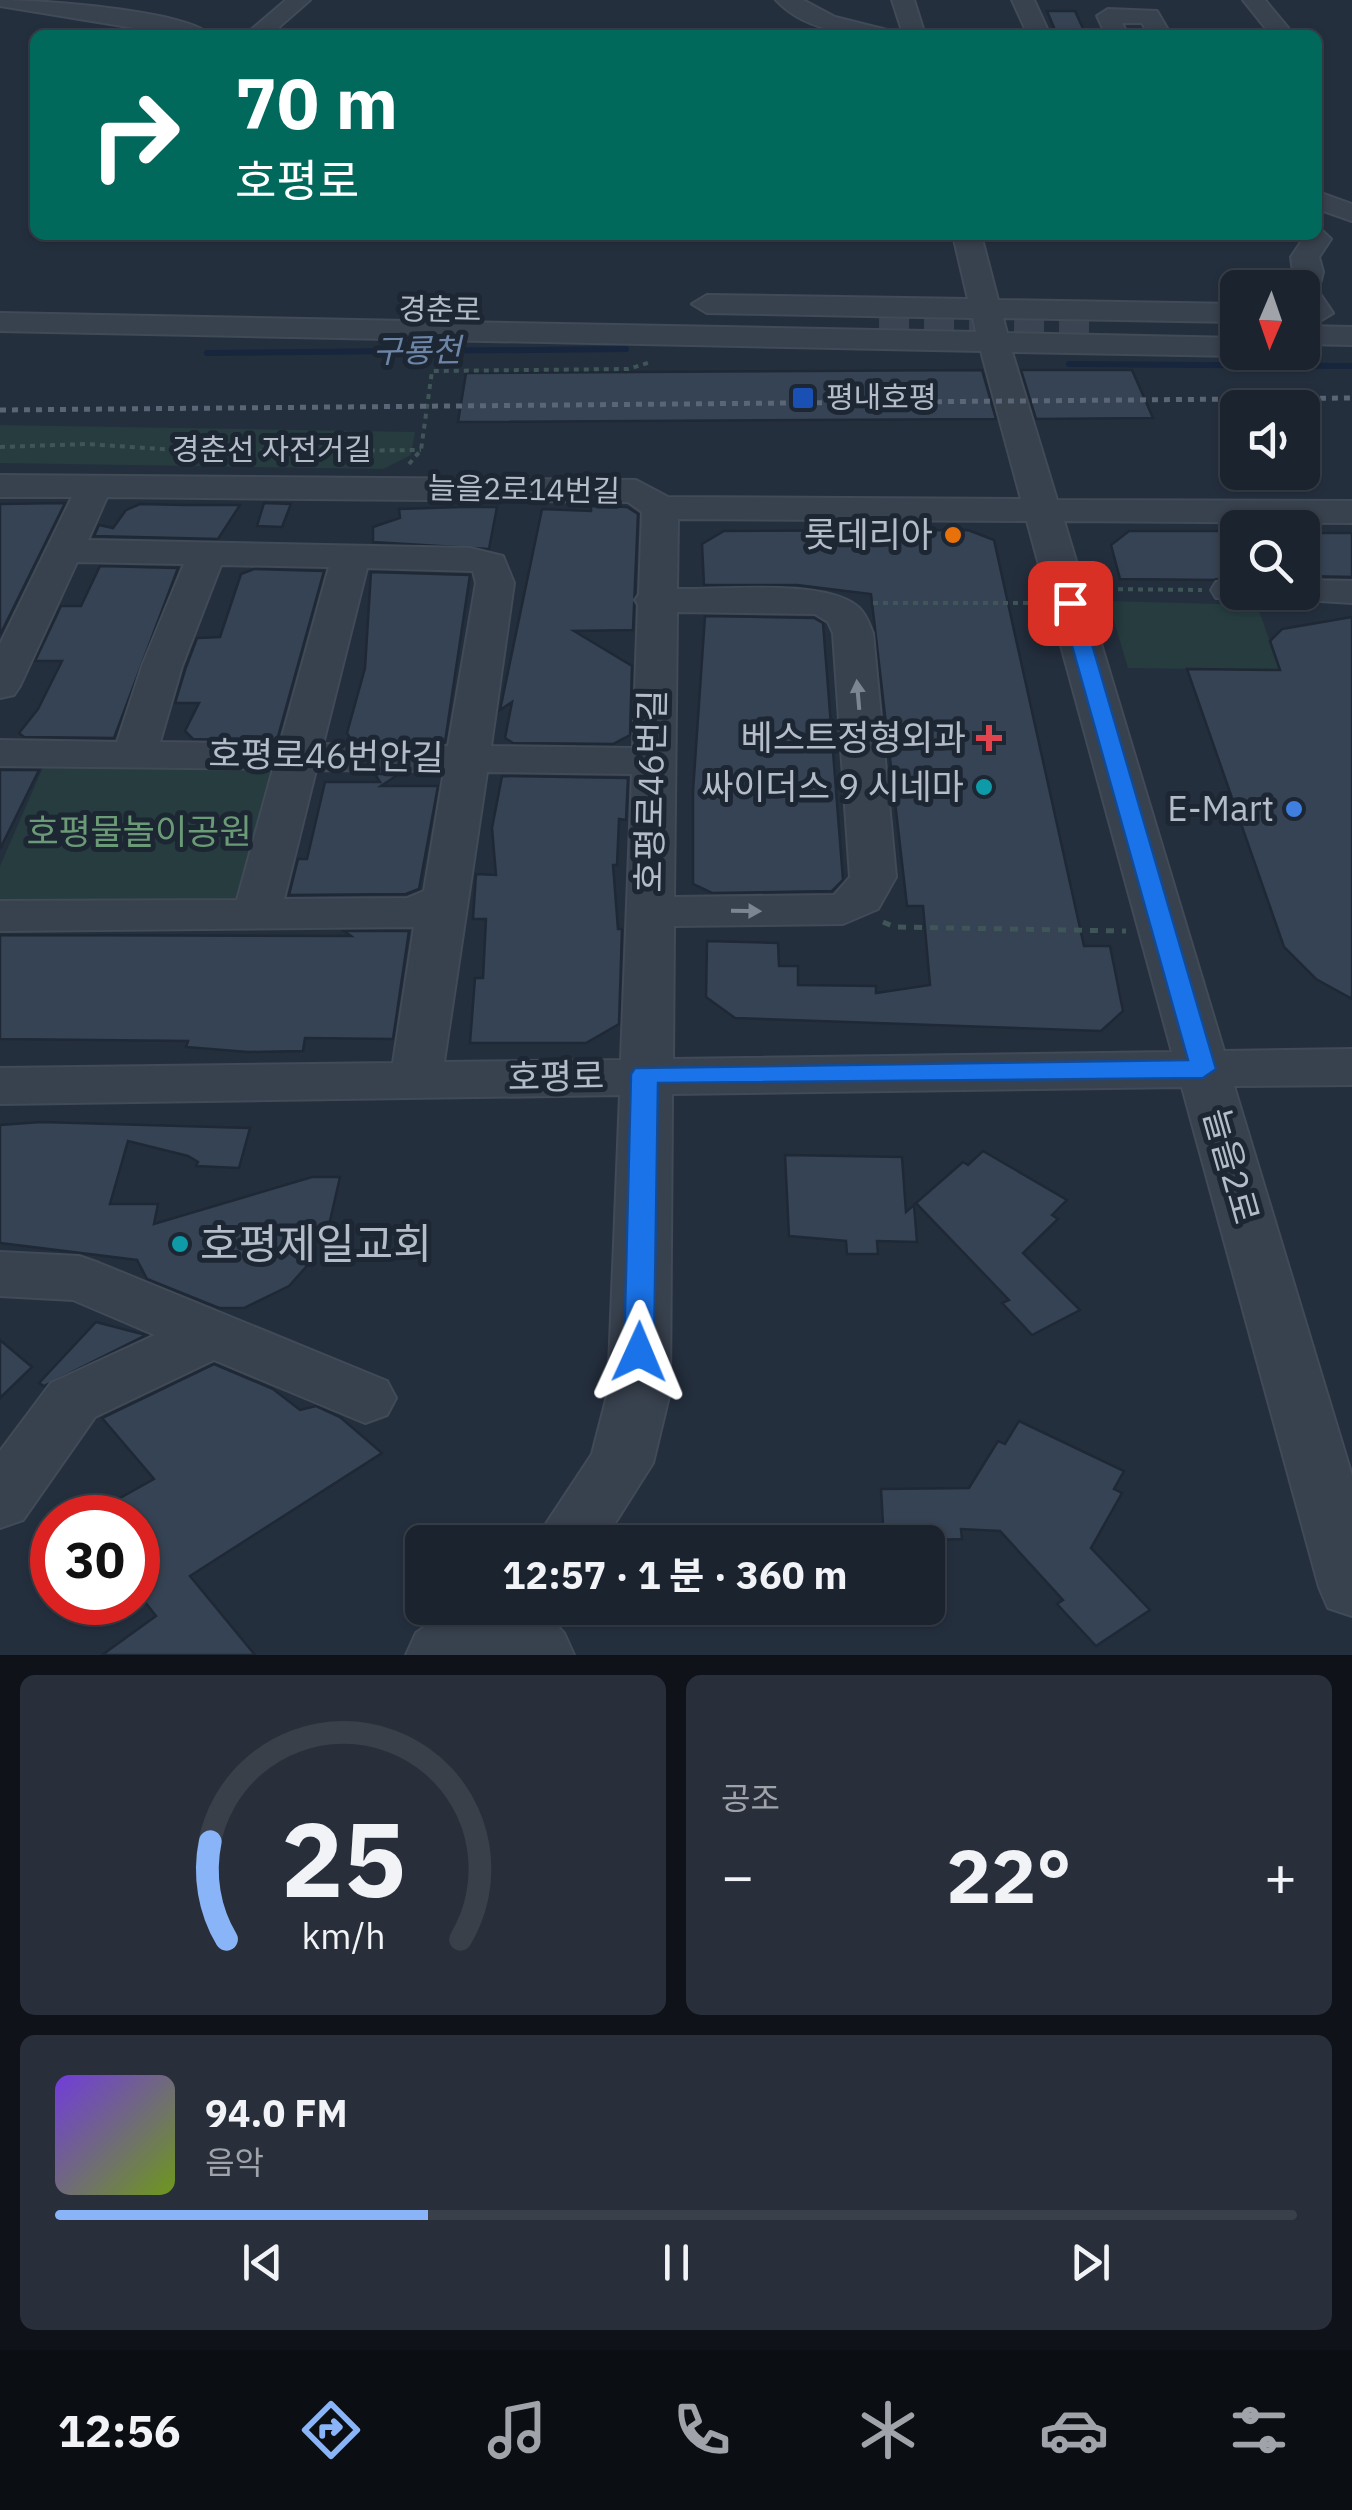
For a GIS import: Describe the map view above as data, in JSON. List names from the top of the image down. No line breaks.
{"streets":{"street":["경춘로","늘을2로14번길","호평로46번안길","호평로46번길","호평로","늘을2로"],"path":["경춘선 자전거길"]},"crossings":[["늘을2로14번길","호평로46번길"],["늘을2로14번길","늘을2로"],["호평로46번안길","호평로46번길"],["호평로46번길","호평로"],["호평로","늘을2로"]],"water":["구룡천"],"parks":["호평물놀이공원"],"places":{"transit":["평내호평"],"other":["롯데리아","싸이더스 9 시네마","E-Mart","호평제일교회"],"health":["베스트정형외과"]},"north":"bottom","page":{"turn":["70 m","호평로"],"limit":"30","trip":"12:57 · 1 분 · 360 m","tile":"공조","heat":["−","22°","+"],"song":["94.0 FM","음악"],"tabs":"12:56","gauge":["25","km/h"]}}
